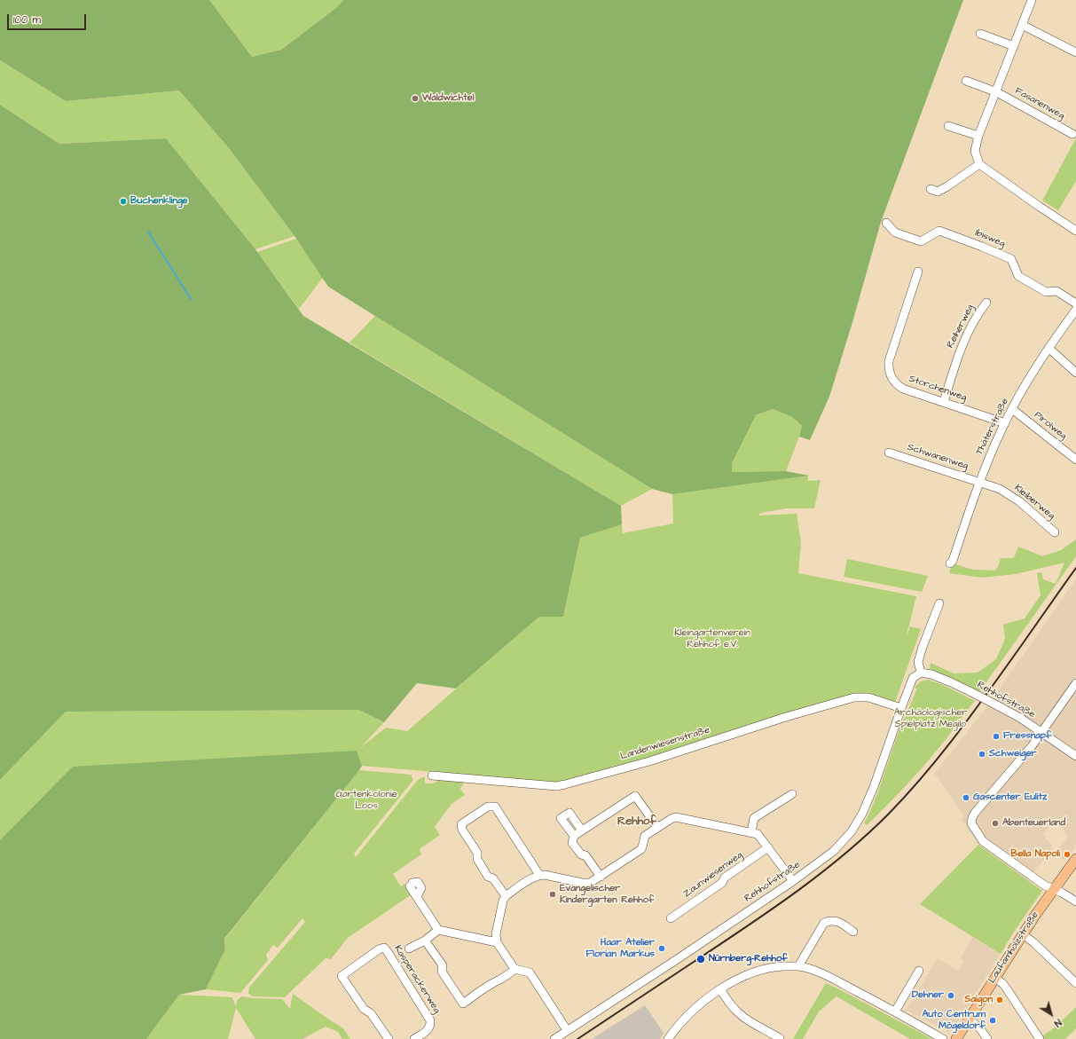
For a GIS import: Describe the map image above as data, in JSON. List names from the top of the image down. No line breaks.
{"streets":{"main road":["Laufamholzstraße"],"street":["Fasanenweg","Ibisweg","Reiherweg","Storchenweg","Pirolweg","Thäterstraße","Schwanenweg","Kleiberweg","Rehhofstraße","Landenwiesenstraße","Zaunwiesenweg","Kasperackerweg"]},"crossings":[["Reiherweg","Storchenweg"],["Storchenweg","Thäterstraße"],["Pirolweg","Thäterstraße"],["Thäterstraße","Schwanenweg"],["Thäterstraße","Kleiberweg"],["Schwanenweg","Kleiberweg"],["Rehhofstraße","Landenwiesenstraße"]],"districts":["Rehhof"],"parks":["Kleingartenverein Rehhof e.V.","Archäologischer Spielplatz Megilo","Gartenkolonie Loos"],"places":["Waldwichtel","Buchenklinge","Fressnapf","Schweiger","Gascenter Eulitz","Abenteuerland","Bella Napoli","Evangelischer Kindergarten Rehhof","Haar Atelier Florian Markus","Nürnberg-Rehhof","Dehner","Saigon","Auto Centrum Mögeldorf"],"scale_bar":"100 m","north":"bottom right"}
